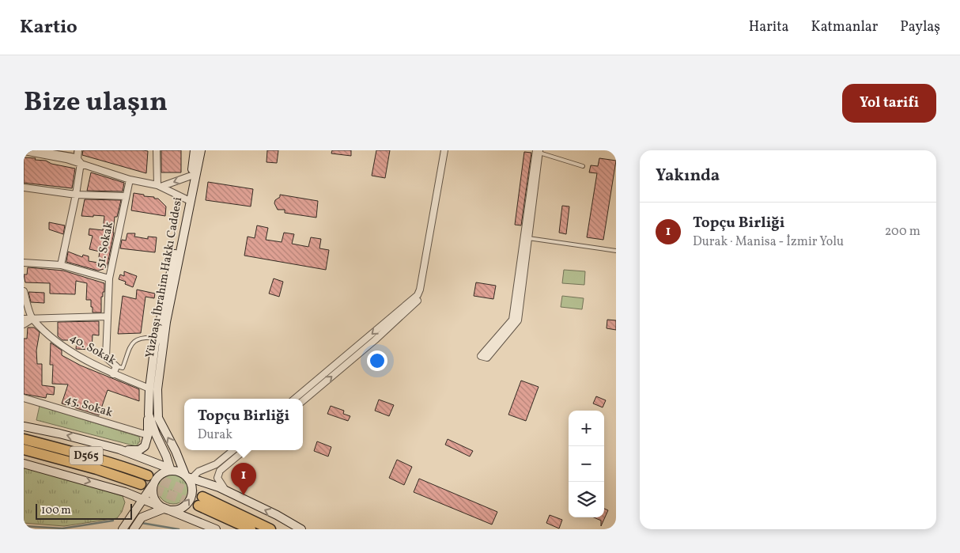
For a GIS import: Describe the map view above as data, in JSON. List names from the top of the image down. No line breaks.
{"streets":{"highway":["D565"],"main road":["Yüzbaşı İbrahim Hakkı Caddesi"],"street":["51. Sokak","40. Sokak","45. Sokak"]},"crossings":[["Yüzbaşı İbrahim Hakkı Caddesi","40. Sokak"],["Yüzbaşı İbrahim Hakkı Caddesi","D565"]],"scale_bar":"100 m","page":{"header":"Kartio","nav":["Harita","Katmanlar","Paylaş"],"title":"Bize ulaşın","buttons":"Yol tarifi","heading":"Yakında","list":[{"mark":"1","name":"Topçu Birliği","note":"Durak · Manisa - İzmir Yolu","value":"200 m"}],"popup":["Topçu Birliği","Durak"],"map_buttons":["+","−"],"pins":"1","scale":"100 m"}}
